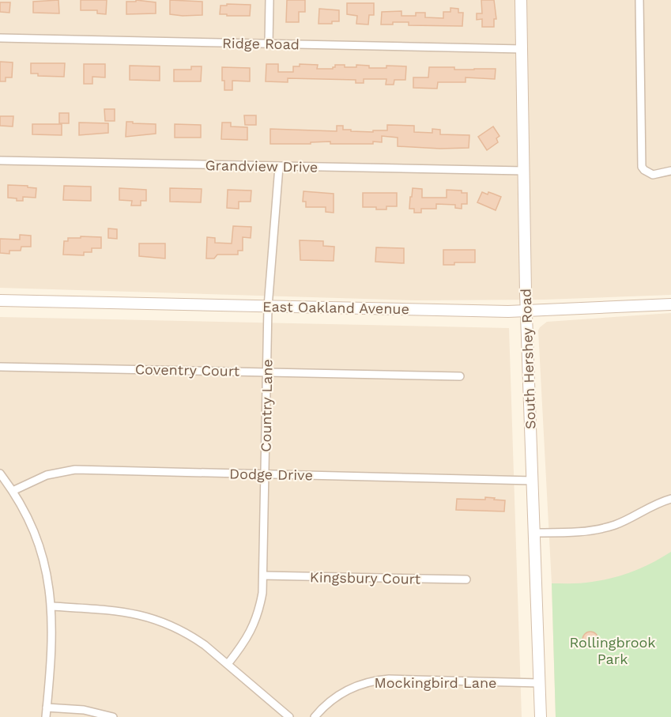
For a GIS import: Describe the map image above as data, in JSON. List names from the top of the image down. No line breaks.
{"streets":{"main road":["East Oakland Avenue","South Hershey Road"],"street":["Ridge Road","Grandview Drive","Coventry Court","Country Lane","Dodge Drive","Kingsbury Court","Mockingbird Lane"]},"crossings":[["Ridge Road","South Hershey Road"],["Grandview Drive","South Hershey Road"],["Grandview Drive","Country Lane"],["East Oakland Avenue","South Hershey Road"],["East Oakland Avenue","Country Lane"],["South Hershey Road","Dodge Drive"],["South Hershey Road","Mockingbird Lane"],["Coventry Court","Country Lane"],["Country Lane","Dodge Drive"],["Country Lane","Kingsbury Court"]],"parks":["Rollingbrook Park"]}
